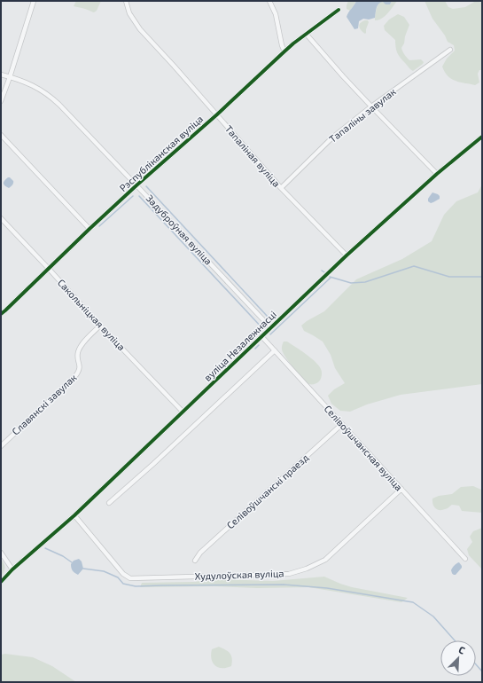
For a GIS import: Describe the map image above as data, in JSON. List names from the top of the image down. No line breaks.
{"streets":{"street":["Тапаліны завулак","Рэспубліканская вуліца","Тапаліная вуліца","Задуброўная вуліца","Сакольніцкая вуліца","вуліца Незалежнасці","Славянскі завулак","Селівоўшчанская вуліца","Селівоўшчанскі праезд","Худулоўская вуліца"]},"crossings":[["Тапаліны завулак","Тапаліная вуліца"],["Рэспубліканская вуліца","Тапаліная вуліца"],["Рэспубліканская вуліца","Задуброўная вуліца"],["Рэспубліканская вуліца","Сакольніцкая вуліца"],["Тапаліная вуліца","вуліца Незалежнасці"],["Задуброўная вуліца","вуліца Незалежнасці"],["Сакольніцкая вуліца","вуліца Незалежнасці"],["Сакольніцкая вуліца","Славянскі завулак"],["вуліца Незалежнасці","Селівоўшчанская вуліца"],["вуліца Незалежнасці","Худулоўская вуліца"],["Селівоўшчанская вуліца","Селівоўшчанскі праезд"],["Селівоўшчанская вуліца","Худулоўская вуліца"]],"north":"top right"}
